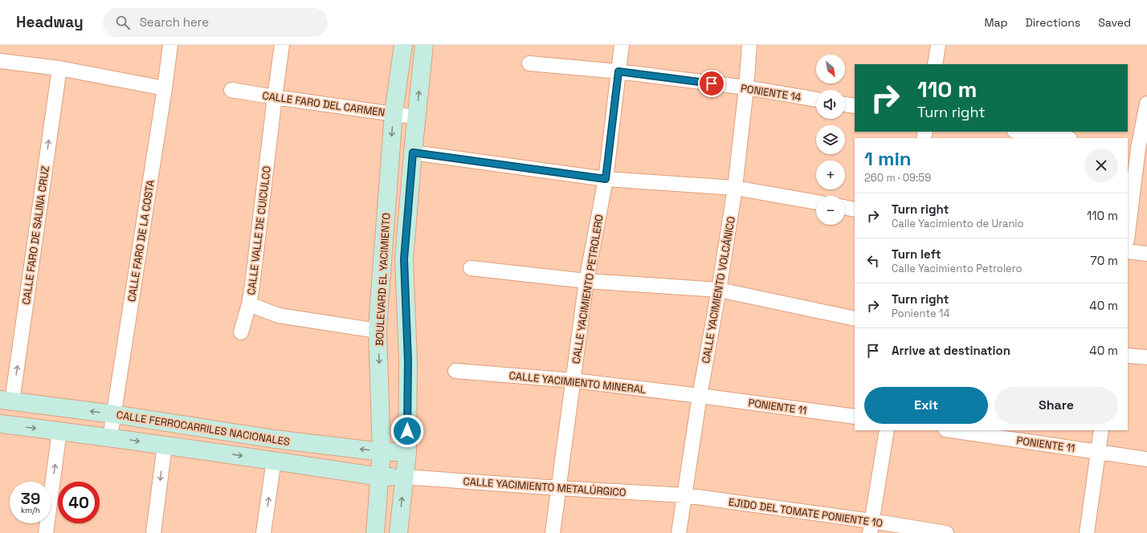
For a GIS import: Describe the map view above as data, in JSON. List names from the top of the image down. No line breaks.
{"streets":{"street":["PONIENTE 14","CALLE FARO DEL CARMEN","CALLE VALLE DE CUICULCO","CALLE FARO DE SALINA CRUZ","CALLE FARO DE LA COSTA","BOULEVARD EL YACIMIENTO","CALLE YACIMIENTO PETROLERO","CALLE YACIMIENTO VOLCÁNICO","CALLE YACIMIENTO MINERAL","PONIENTE 11","CALLE FERROCARRILES NACIONALES","CALLE YACIMIENTO METALÚRGICO","EJIDO DEL TOMATE PONIENTE 10"]},"crossings":[["PONIENTE 14","CALLE YACIMIENTO PETROLERO"],["PONIENTE 14","CALLE YACIMIENTO VOLCÁNICO"],["CALLE FARO DEL CARMEN","CALLE VALLE DE CUICULCO"],["CALLE FARO DEL CARMEN","BOULEVARD EL YACIMIENTO"],["CALLE VALLE DE CUICULCO","BOULEVARD EL YACIMIENTO"],["CALLE FARO DE SALINA CRUZ","CALLE FERROCARRILES NACIONALES"],["CALLE FARO DE LA COSTA","CALLE FERROCARRILES NACIONALES"],["BOULEVARD EL YACIMIENTO","CALLE FERROCARRILES NACIONALES"],["BOULEVARD EL YACIMIENTO","CALLE YACIMIENTO METALÚRGICO"],["CALLE YACIMIENTO PETROLERO","CALLE YACIMIENTO MINERAL"],["CALLE YACIMIENTO PETROLERO","CALLE YACIMIENTO METALÚRGICO"],["CALLE YACIMIENTO VOLCÁNICO","CALLE YACIMIENTO MINERAL"],["CALLE YACIMIENTO VOLCÁNICO","PONIENTE 11"],["CALLE YACIMIENTO VOLCÁNICO","CALLE YACIMIENTO METALÚRGICO"],["CALLE YACIMIENTO VOLCÁNICO","EJIDO DEL TOMATE PONIENTE 10"],["CALLE YACIMIENTO MINERAL","PONIENTE 11"],["CALLE FERROCARRILES NACIONALES","CALLE YACIMIENTO METALÚRGICO"],["CALLE YACIMIENTO METALÚRGICO","EJIDO DEL TOMATE PONIENTE 10"]],"one_way":["CALLE FARO DE SALINA CRUZ"],"north":"bottom right","page":{"header":"Headway","search":"Search here","nav":["Map","Directions","Saved"],"map_buttons":["+","−"],"turn":["110 m","Turn right"],"heading":["1 min","260 m · 09:59"],"list":[{"name":"Turn right","note":"Calle Yacimiento de Uranio","value":"110 m"},{"name":"Turn left","note":"Calle Yacimiento Petrolero","value":"70 m"},{"name":"Turn right","note":"Poniente 14","value":"40 m"},{"name":"Arrive at destination","value":"40 m"}],"buttons":["Exit","Share"],"speed":"39 km/h","limit":"40"}}
